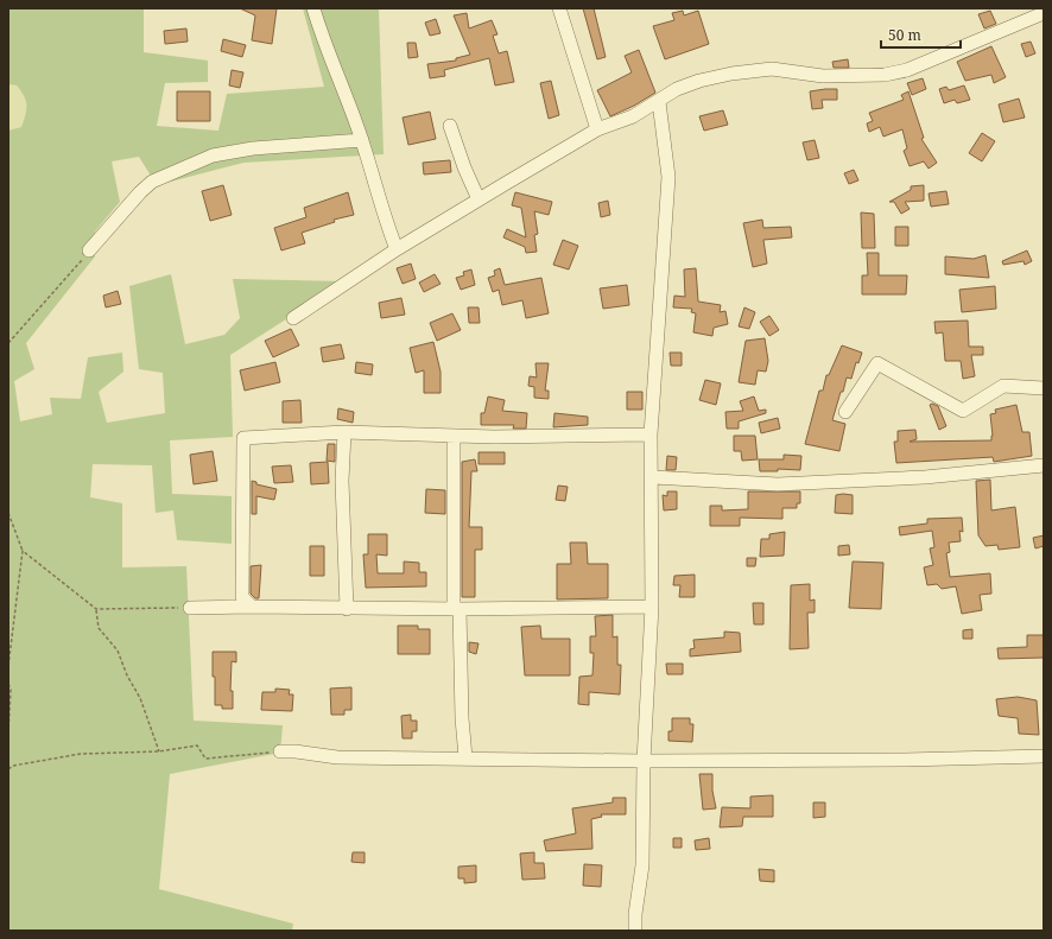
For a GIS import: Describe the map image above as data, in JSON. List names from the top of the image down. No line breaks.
{"scale_bar":"50 m"}
